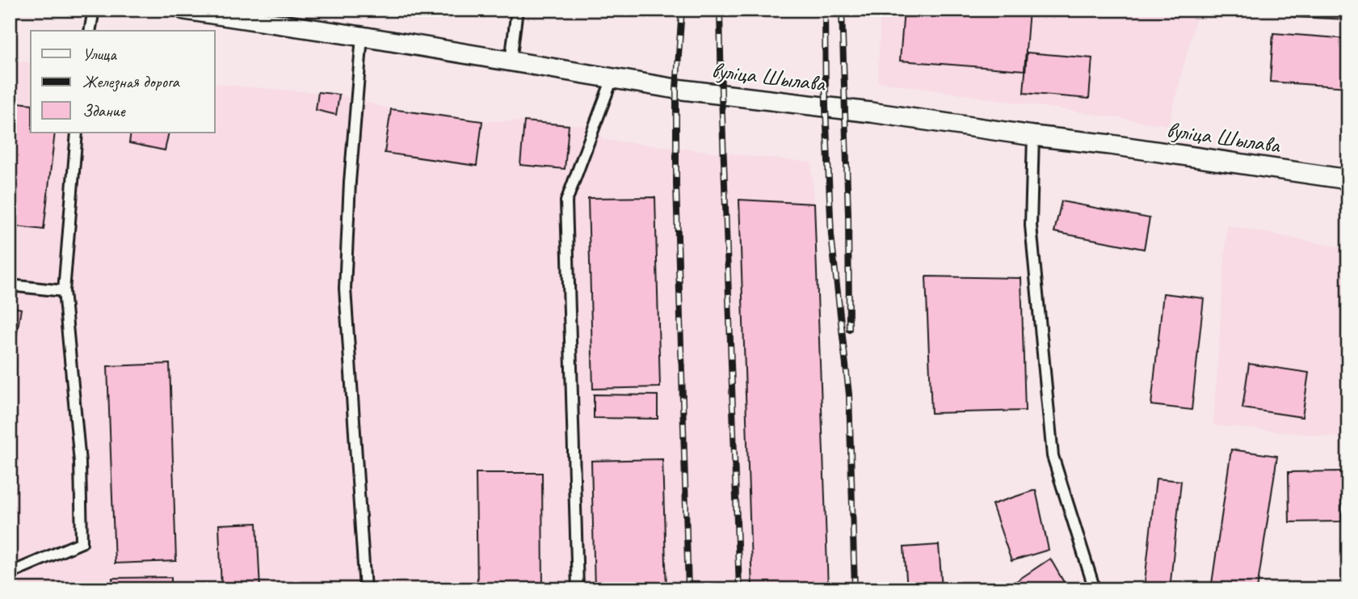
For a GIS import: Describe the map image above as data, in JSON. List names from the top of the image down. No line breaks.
{"streets":{"street":["вуліца Шылава"]},"legend":["Улица","Железная дорога","Здание"]}
